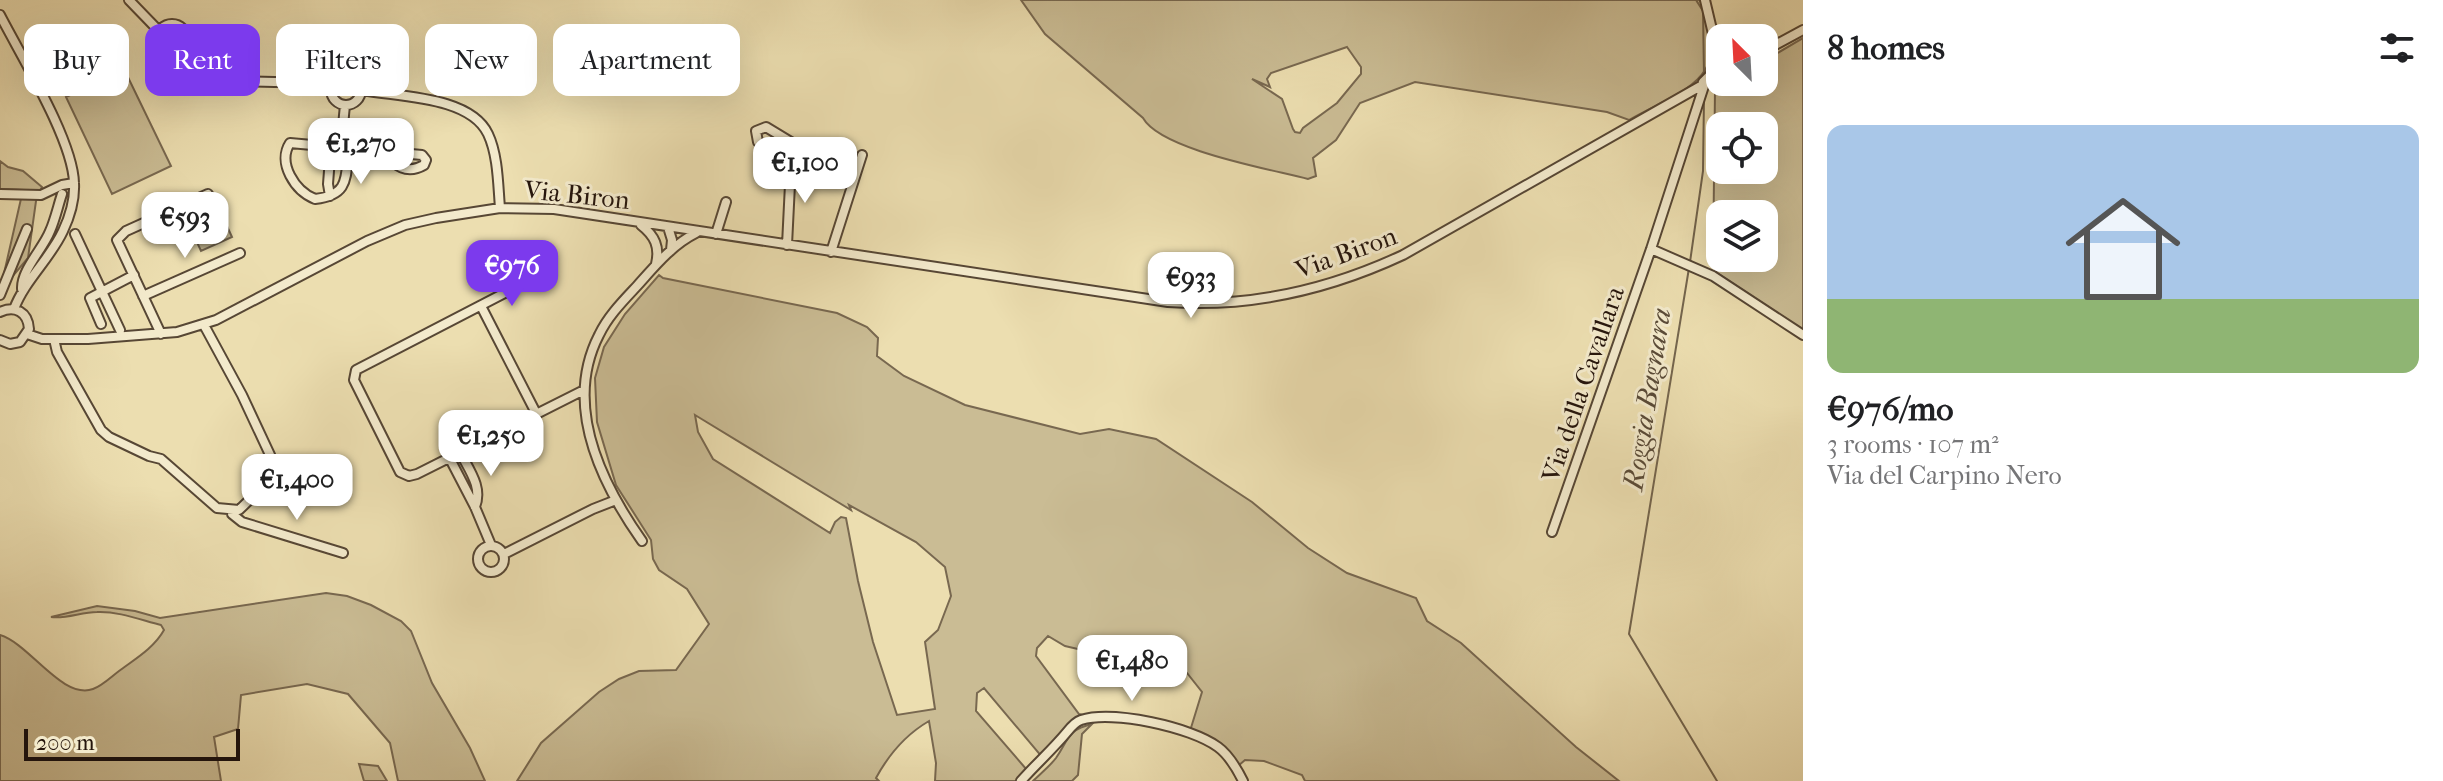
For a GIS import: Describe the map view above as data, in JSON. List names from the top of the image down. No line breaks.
{"streets":{"street":["Via Biron","Via della Cavallara"]},"crossings":[["Via Biron","Via della Cavallara"]],"water":["Roggia Bagnara"],"scale_bar":"200 m","north":"top left","page":{"heading":"8 homes","chip":["Buy","Rent","Filters","New","Apartment"],"list":[{"name":"€976/mo","note":"3 rooms · 107 m² · Via del Carpino Nero"}],"price":["€1,270","€1,100","€593","€976","€933","€1,250","€1,400","€1,480"],"scale":"200 m"}}
